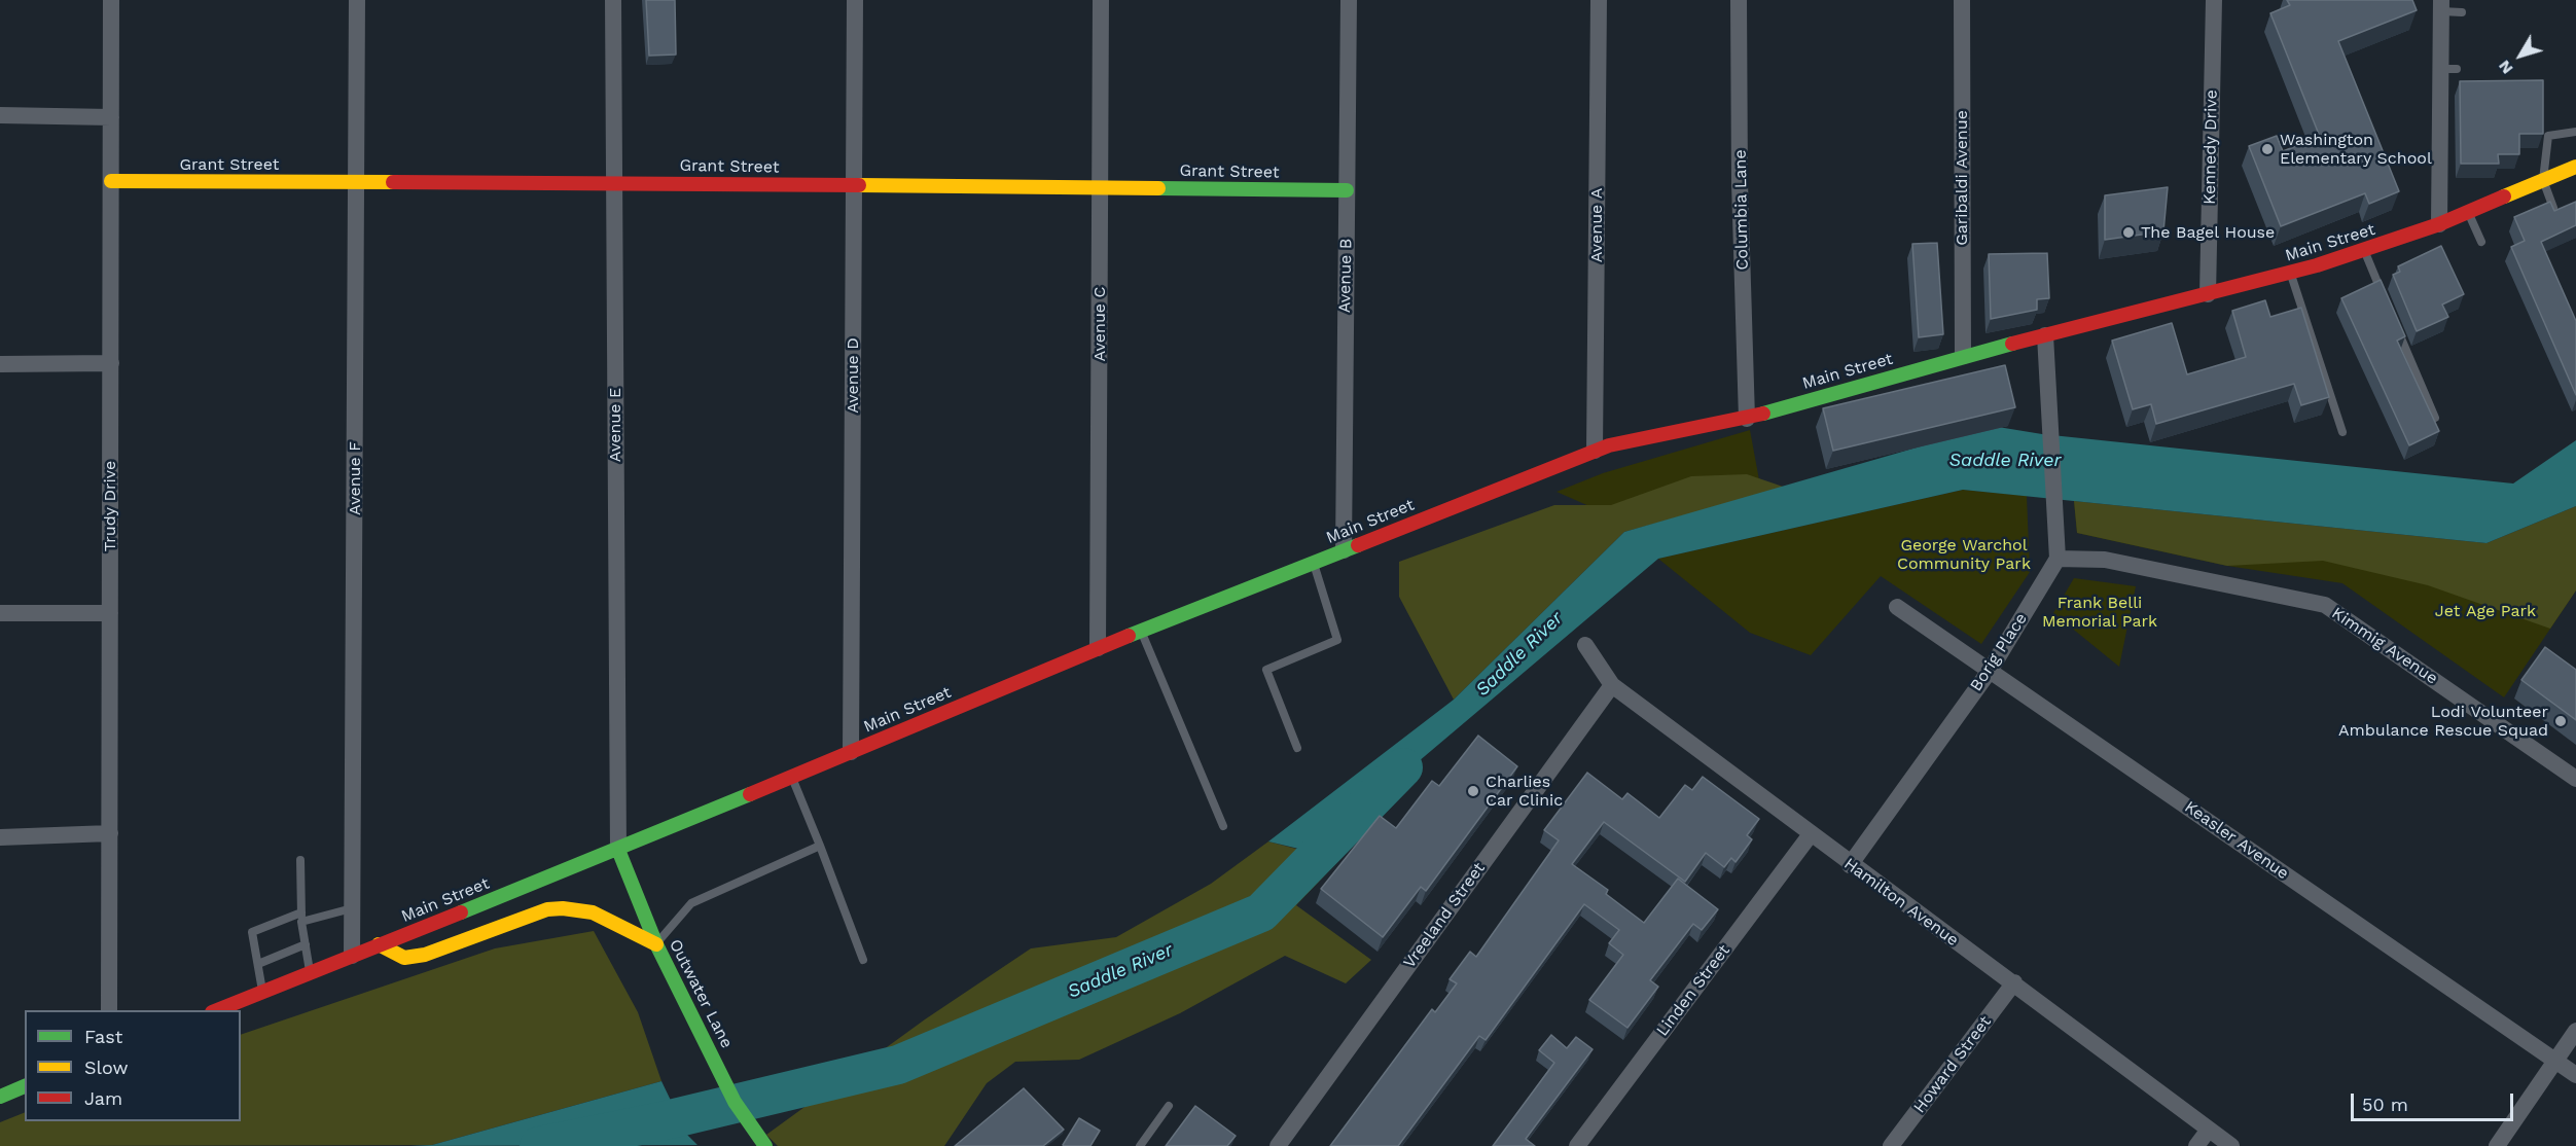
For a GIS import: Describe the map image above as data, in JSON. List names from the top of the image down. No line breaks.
{"streets":{"street":["Kennedy Drive","Grant Street","Garibaldi Avenue","Columbia Lane","Avenue A","Main Street","Avenue B","Avenue C","Avenue D","Avenue E","Avenue F","Trudy Drive","Kimmig Avenue","Borig Place","Keasler Avenue","Hamilton Avenue","Vreeland Street","Linden Street","Outwater Lane","Howard Street"]},"crossings":[["Kennedy Drive","Main Street"],["Grant Street","Avenue B"],["Grant Street","Avenue C"],["Grant Street","Avenue D"],["Grant Street","Avenue E"],["Grant Street","Avenue F"],["Grant Street","Trudy Drive"],["Garibaldi Avenue","Main Street"],["Columbia Lane","Main Street"],["Avenue A","Main Street"],["Main Street","Avenue B"],["Main Street","Avenue C"],["Main Street","Avenue D"],["Main Street","Avenue E"],["Main Street","Avenue F"],["Main Street","Outwater Lane"],["Avenue E","Outwater Lane"],["Kimmig Avenue","Borig Place"],["Borig Place","Keasler Avenue"],["Borig Place","Hamilton Avenue"],["Hamilton Avenue","Vreeland Street"],["Hamilton Avenue","Linden Street"],["Hamilton Avenue","Howard Street"]],"water":["Saddle River"],"parks":["George Warchol Community Park","Frank Belli Memorial Park","Jet Age Park"],"places":["Washington Elementary School","The Bagel House","Lodi Volunteer Ambulance Rescue Squad","Charlies Car Clinic"],"legend":["Fast","Slow","Jam"],"scale_bar":"50 m","north":"bottom left"}
